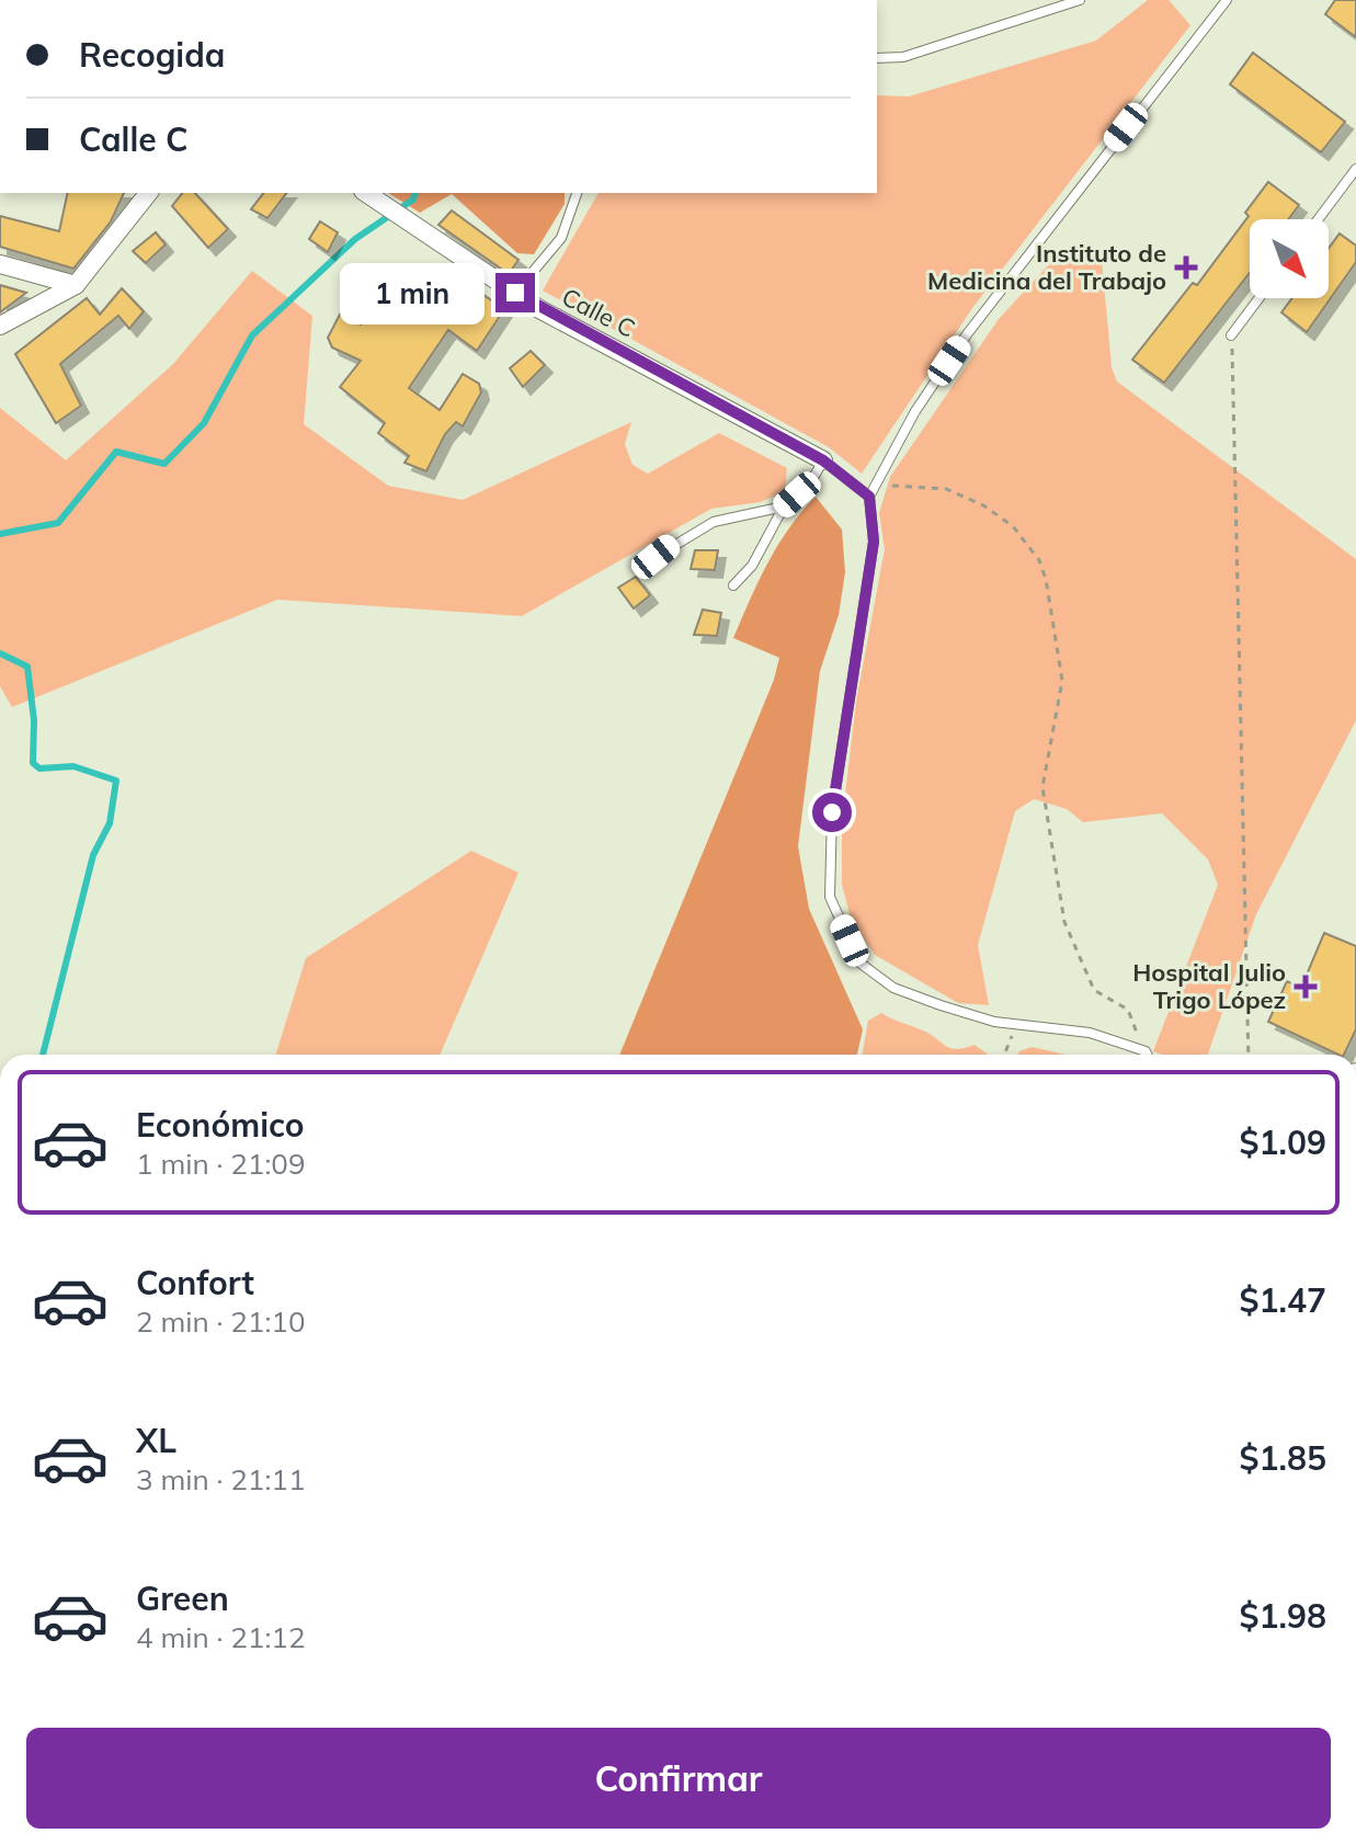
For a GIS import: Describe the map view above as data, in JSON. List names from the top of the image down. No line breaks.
{"streets":{"street":["Calle C"]},"places":{"health":["Instituto de Medicina del Trabajo","Hospital Julio Trigo López"]},"north":"bottom right","page":{"banner":["Recogida","Calle C"],"bubble":"1 min","list":[{"name":"Económico","note":"1 min · 21:09","value":"$1.09"},{"name":"Confort","note":"2 min · 21:10","value":"$1.47"},{"name":"XL","note":"3 min · 21:11","value":"$1.85"},{"name":"Green","note":"4 min · 21:12","value":"$1.98"}],"buttons":"Confirmar"}}
